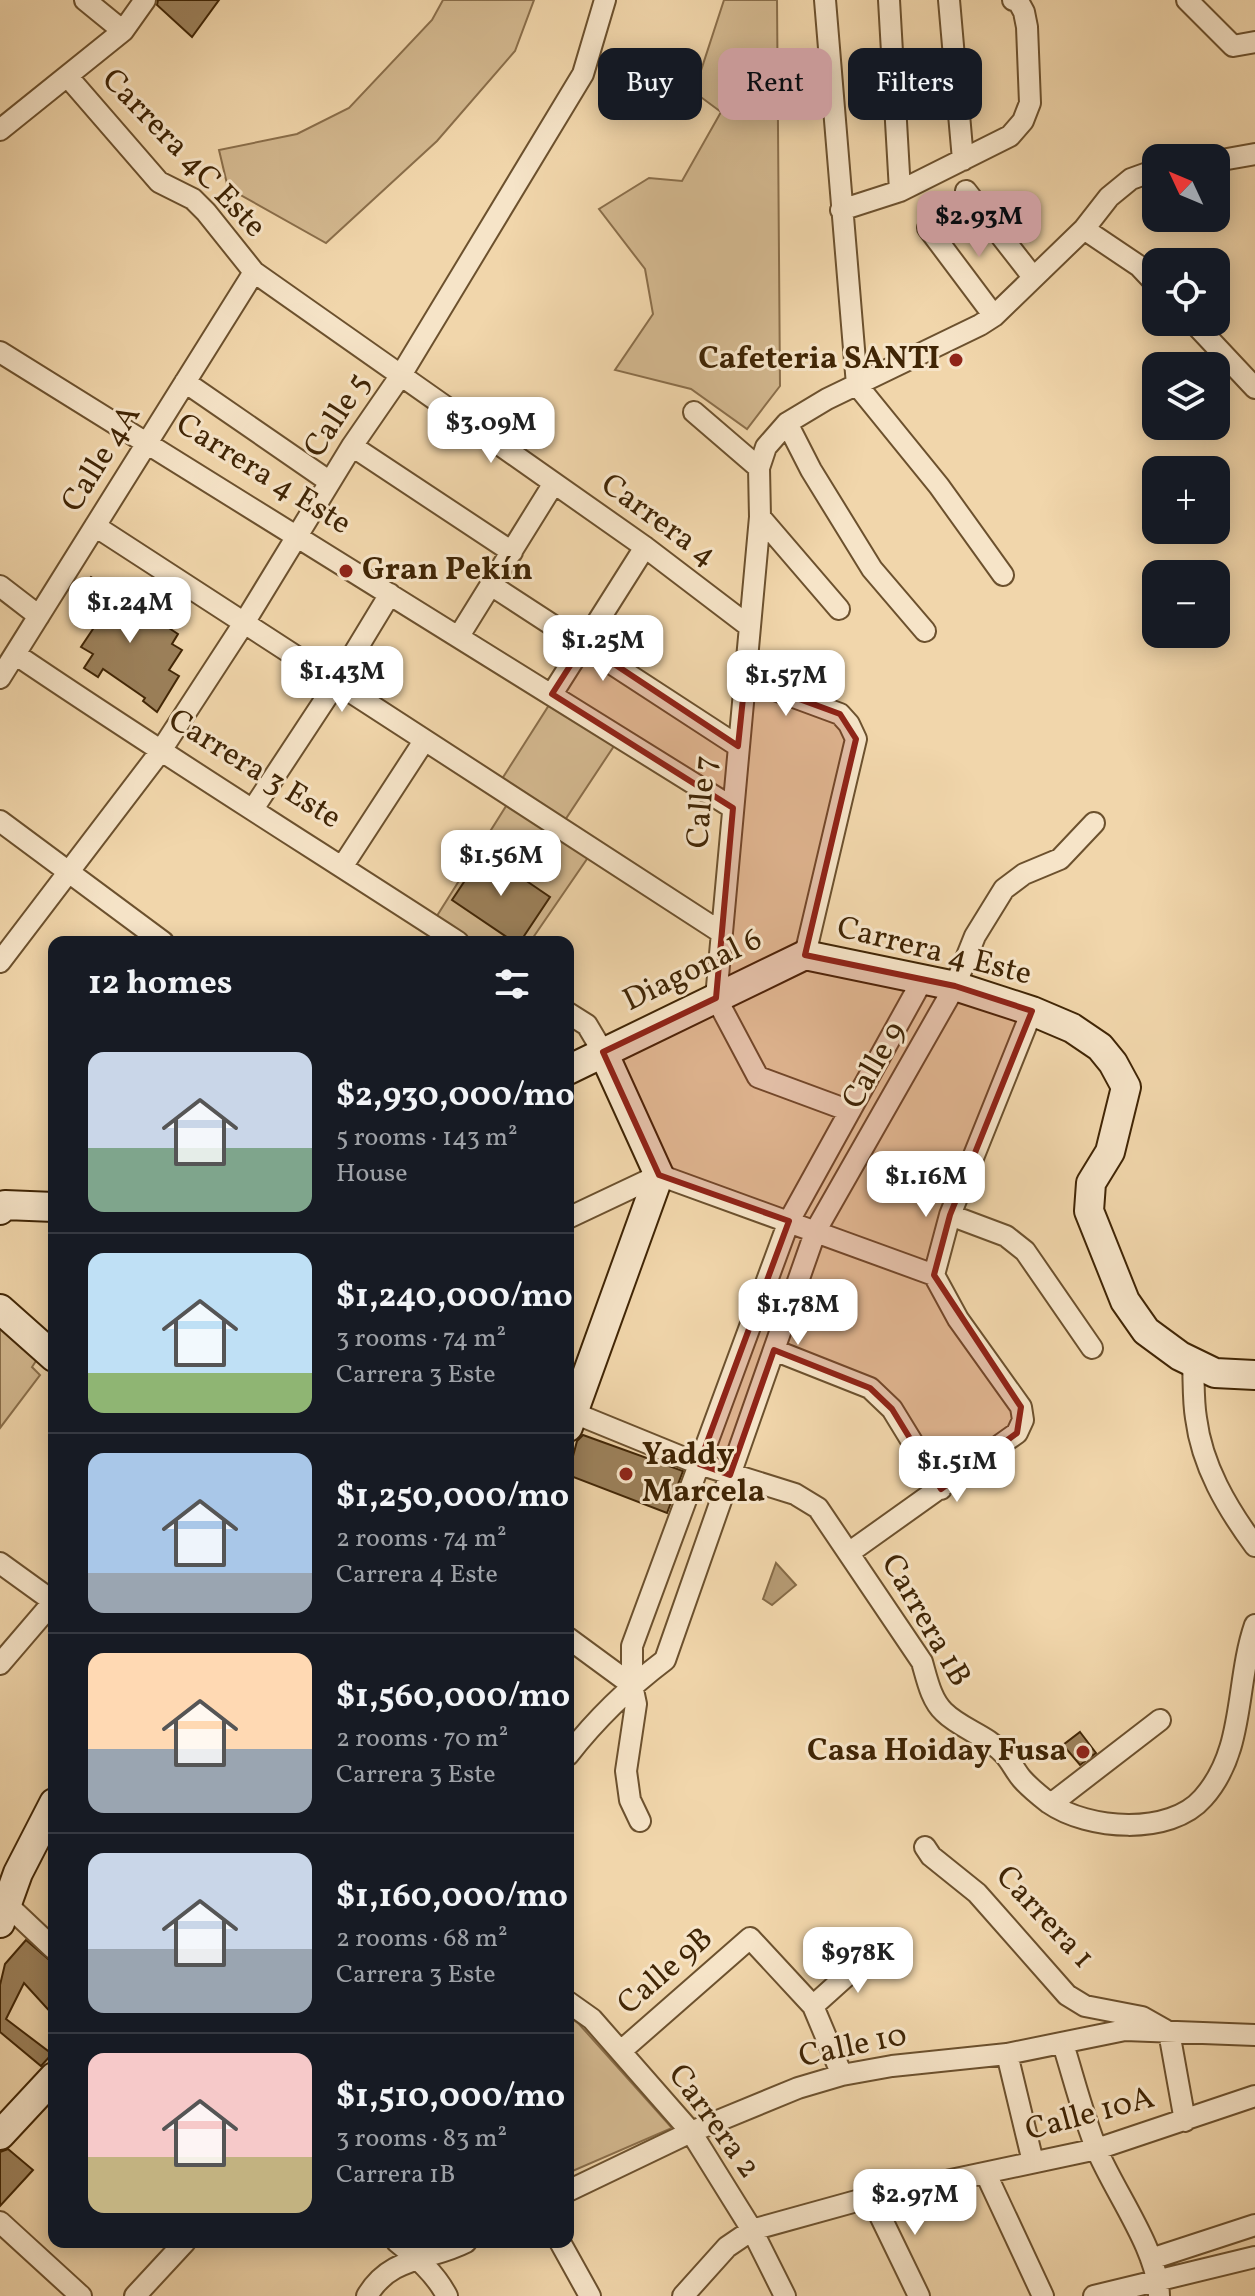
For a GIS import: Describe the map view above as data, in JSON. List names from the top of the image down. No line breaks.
{"streets":{"main road":["Carrera 4 Este","Diagonal 6"],"street":["Carrera 4C Este","Calle 5","Calle 4A","Carrera 4","Carrera 3 Este","Calle 7","Calle 9","Carrera 1B","Carrera 1","Calle 9B","Calle 10","Calle 10A","Carrera 2"]},"crossings":[["Carrera 4C Este","Calle 4A"],["Carrera 4C Este","Carrera 4"],["Calle 5","Carrera 4 Este"],["Calle 5","Carrera 4"],["Calle 5","Carrera 3 Este"],["Calle 4A","Carrera 4 Este"],["Calle 4A","Carrera 4"],["Calle 4A","Carrera 3 Este"],["Carrera 4 Este","Calle 7"],["Carrera 4 Este","Diagonal 6"],["Carrera 4 Este","Calle 9"],["Carrera 4","Calle 7"],["Calle 7","Diagonal 6"],["Calle 9","Carrera 1B"],["Carrera 1","Calle 10"],["Calle 9B","Carrera 2"],["Calle 10","Carrera 2"],["Calle 10A","Carrera 2"]],"places":["Cafeteria SANTI","Gran Pekín","Yaddy Marcela","Casa Hoiday Fusa"],"north":"top left","page":{"chip":["Buy","Rent","Filters"],"map_buttons":["+","−"],"price":["$2.93M","$3.09M","$1.24M","$1.25M","$1.43M","$1.57M","$1.56M","$1.16M","$1.78M","$1.51M","$978K","$2.97M"],"heading":"12 homes","list":[{"name":"$2,930,000/mo","note":"5 rooms · 143 m² · House"},{"name":"$1,240,000/mo","note":"3 rooms · 74 m² · Carrera 3 Este"},{"name":"$1,250,000/mo","note":"2 rooms · 74 m² · Carrera 4 Este"},{"name":"$1,560,000/mo","note":"2 rooms · 70 m² · Carrera 3 Este"},{"name":"$1,160,000/mo","note":"2 rooms · 68 m² · Carrera 3 Este"},{"name":"$1,510,000/mo","note":"3 rooms · 83 m² · Carrera 1B"}]}}
